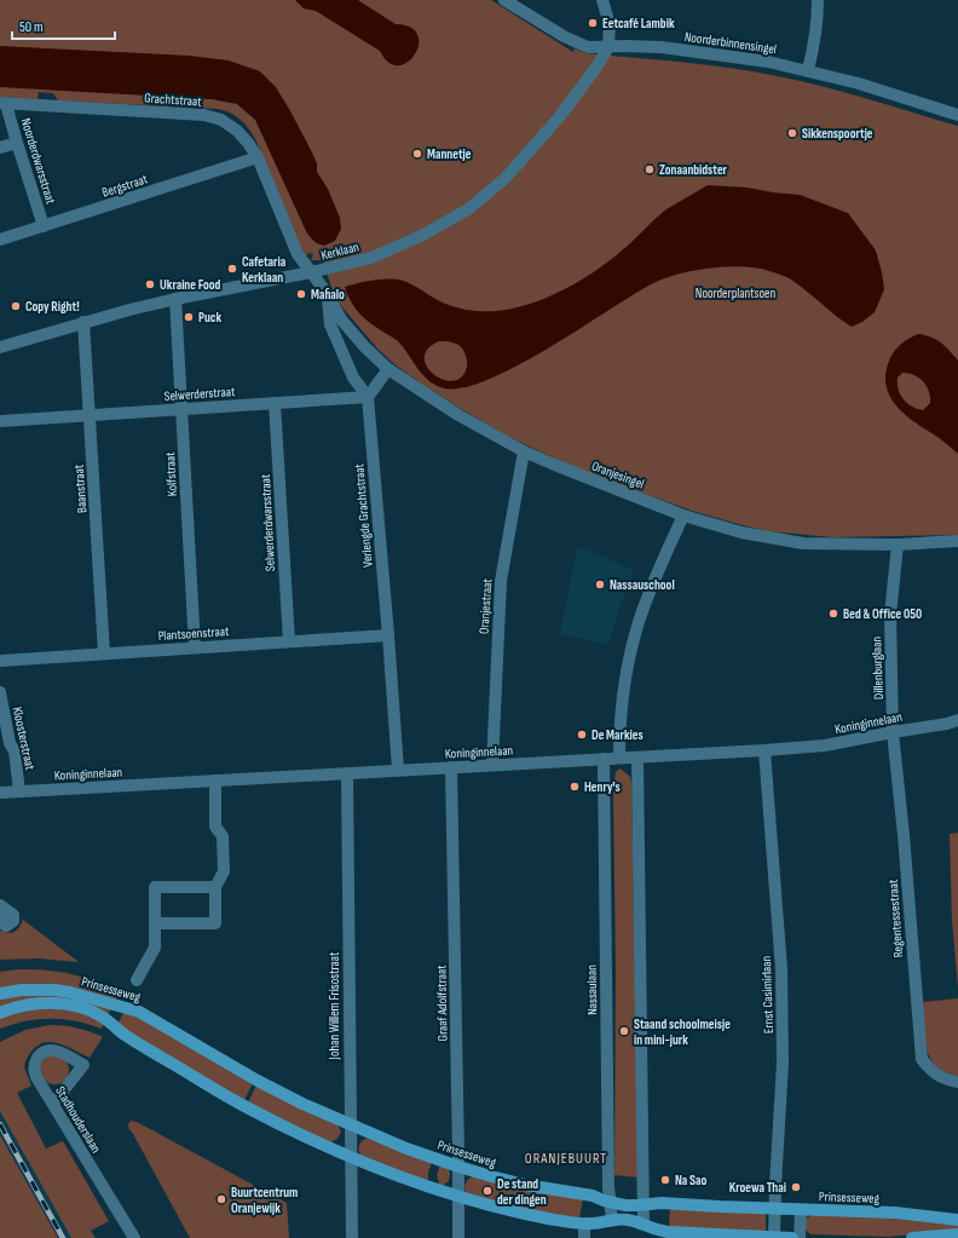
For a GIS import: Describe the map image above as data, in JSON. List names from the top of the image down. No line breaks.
{"streets":{"street":["Noorderbinnensingel","Grachtstraat","Noorderdwarsstraat","Bergstraat","Kerklaan","Selwerderstraat","Kolfstraat","Oranjesingel","Baanstraat","Verlengde Grachtstraat","Selwerderdwarsstraat","Oranjestraat","Plantsoenstraat","Dillenburglaan","Koninginnelaan","Kloosterstraat","Regentessestraat","Prinsesseweg","Nassaulaan","Ernst Casimirlaan","Graaf Adolfstraat","Johan Willem Frisostraat","Stadhouderslaan"]},"crossings":[["Noorderbinnensingel","Kerklaan"],["Grachtstraat","Noorderdwarsstraat"],["Grachtstraat","Bergstraat"],["Grachtstraat","Kerklaan"],["Noorderdwarsstraat","Bergstraat"],["Kerklaan","Kolfstraat"],["Kerklaan","Baanstraat"],["Selwerderstraat","Kolfstraat"],["Selwerderstraat","Baanstraat"],["Selwerderstraat","Verlengde Grachtstraat"],["Selwerderstraat","Selwerderdwarsstraat"],["Kolfstraat","Plantsoenstraat"],["Oranjesingel","Oranjestraat"],["Oranjesingel","Dillenburglaan"],["Baanstraat","Plantsoenstraat"],["Verlengde Grachtstraat","Plantsoenstraat"],["Verlengde Grachtstraat","Koninginnelaan"],["Selwerderdwarsstraat","Plantsoenstraat"],["Oranjestraat","Koninginnelaan"],["Dillenburglaan","Koninginnelaan"],["Dillenburglaan","Regentessestraat"],["Koninginnelaan","Kloosterstraat"],["Koninginnelaan","Regentessestraat"],["Koninginnelaan","Nassaulaan"],["Koninginnelaan","Ernst Casimirlaan"],["Koninginnelaan","Graaf Adolfstraat"],["Koninginnelaan","Johan Willem Frisostraat"],["Prinsesseweg","Nassaulaan"],["Prinsesseweg","Ernst Casimirlaan"],["Prinsesseweg","Graaf Adolfstraat"],["Prinsesseweg","Johan Willem Frisostraat"]],"districts":["ORANJEBUURT"],"parks":["Noorderplantsoen"],"places":["Eetcafé Lambik","Sikkenspoortje","Mannetje","Zonaanbidster","Cafetaria Kerklaan","Ukraine Food","Mah̄alo","Copy Right!","Puck","Nassauschool","Bed & Office 050","De Markies","Henry's","Staand schoolmeisje in mini-jurk","Na Sao","Kroewa Thai","De stand der dingen","Buurtcentrum Oranjewijk"],"scale_bar":"50 m"}
